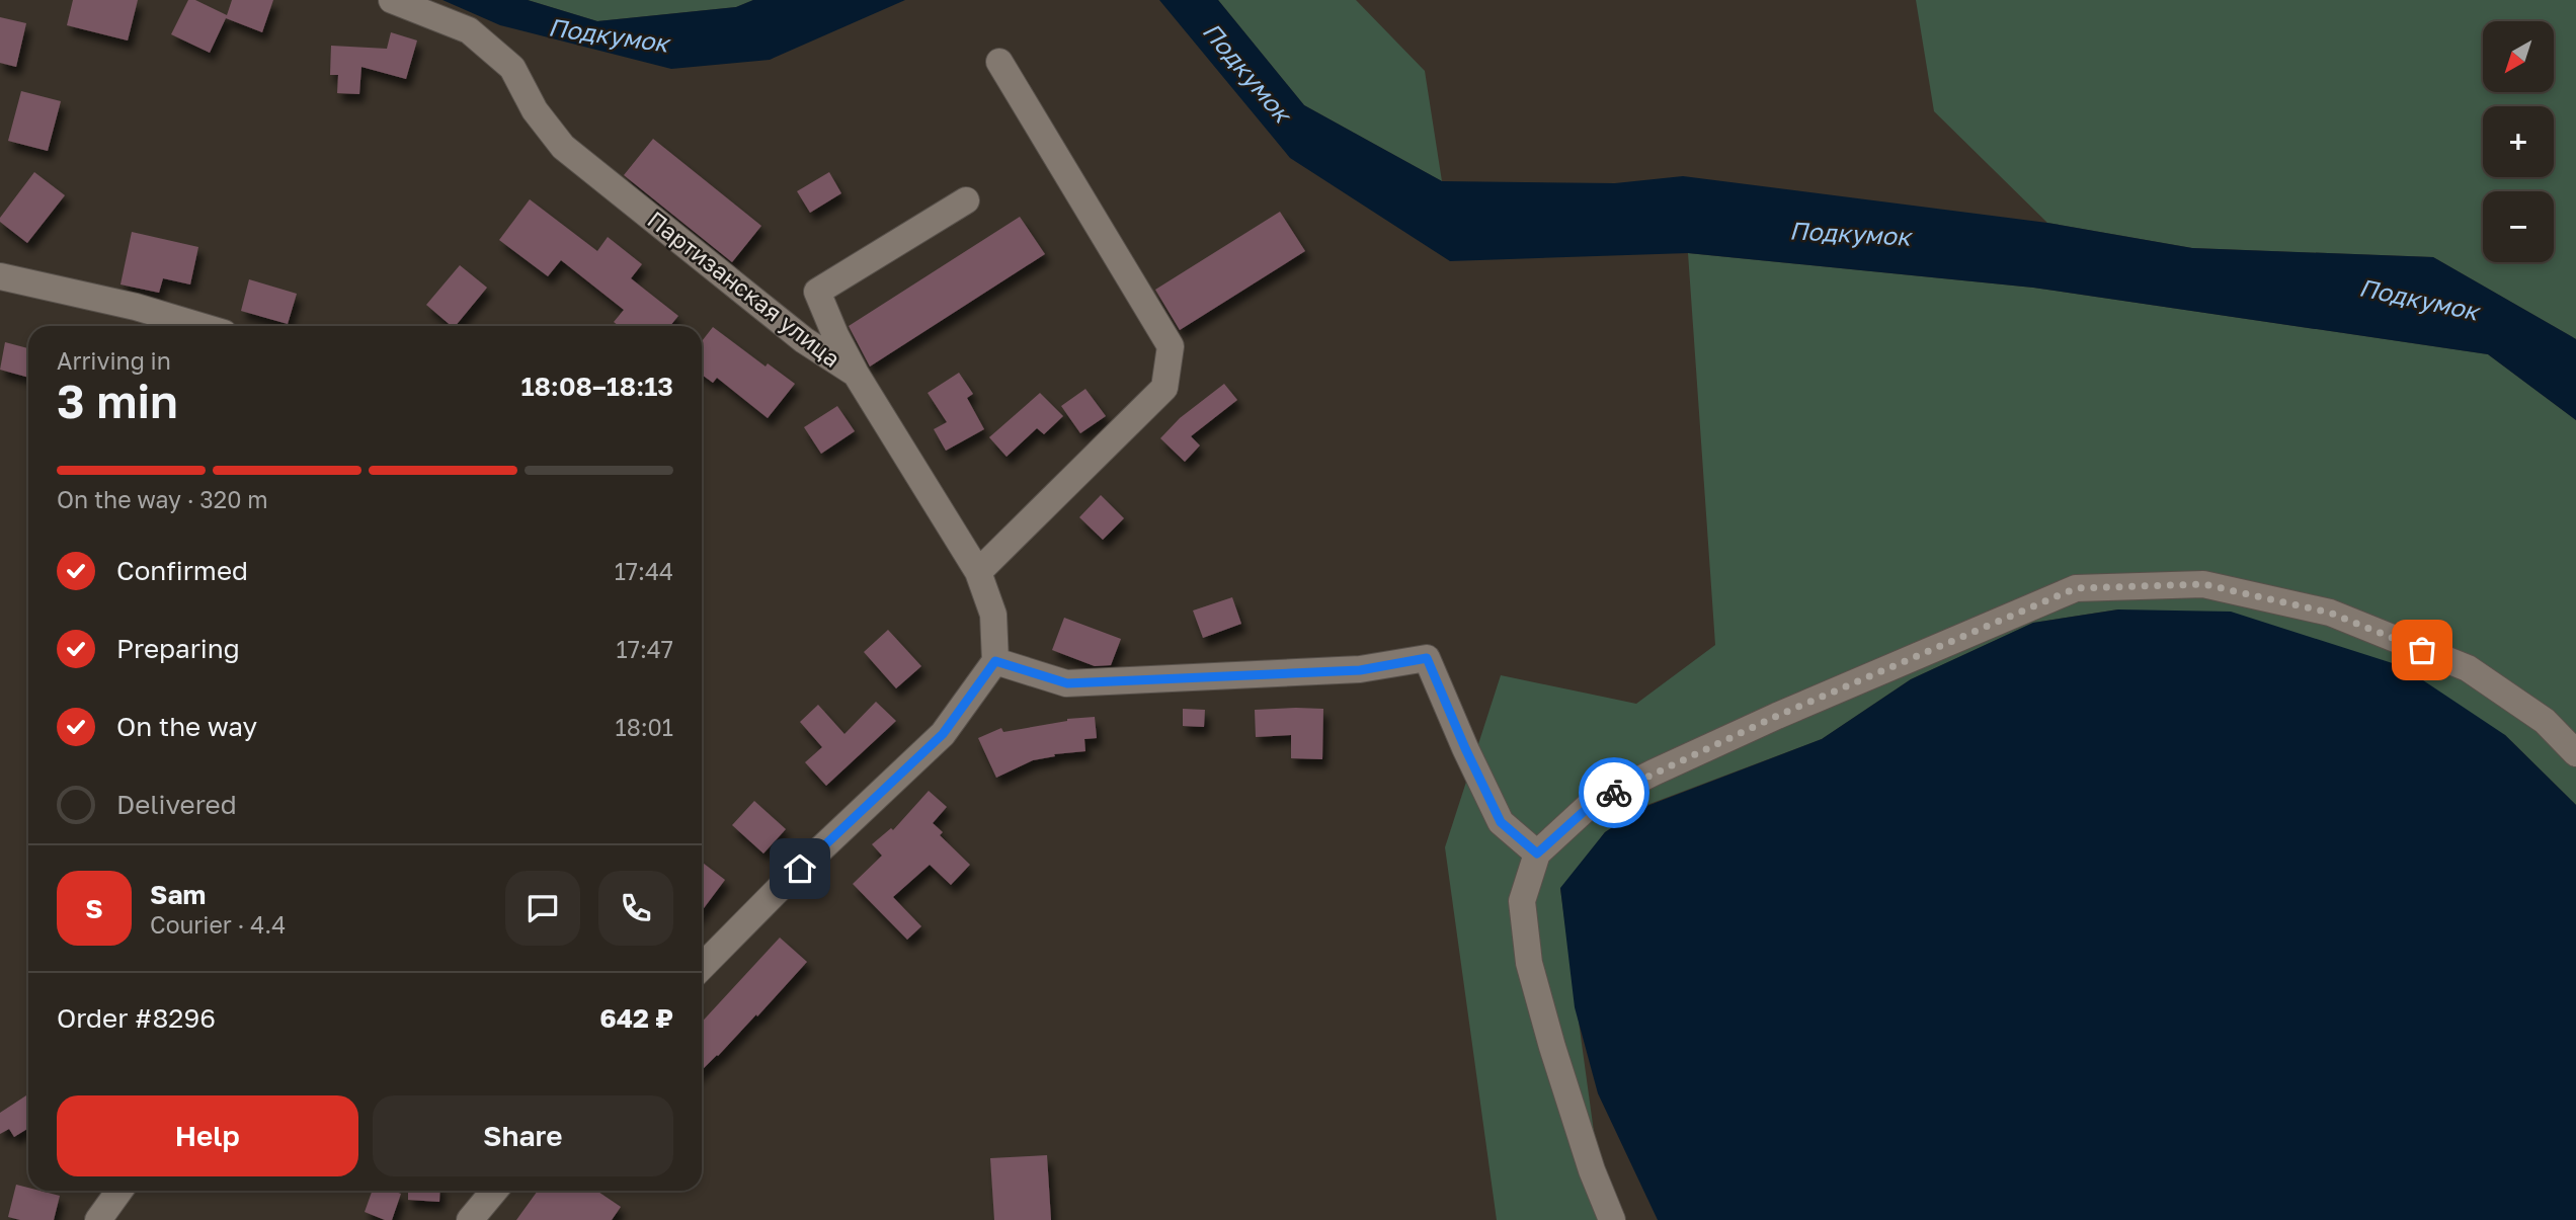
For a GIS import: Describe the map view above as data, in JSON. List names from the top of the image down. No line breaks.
{"streets":{"street":["Партизанская улица"]},"water":["Подкумок"],"north":"bottom left","page":{"map_buttons":["+","−"],"heading":["3 min","Arriving in","18:08–18:13"],"panel":["Sam","Courier · 4.4","Order #8296","642 ₽"],"bar":"On the way · 320 m","list":[["Confirmed","17:44"],["Preparing","17:47"],["On the way","18:01"],"Delivered"],"round":"S","buttons":["Help","Share"]}}
